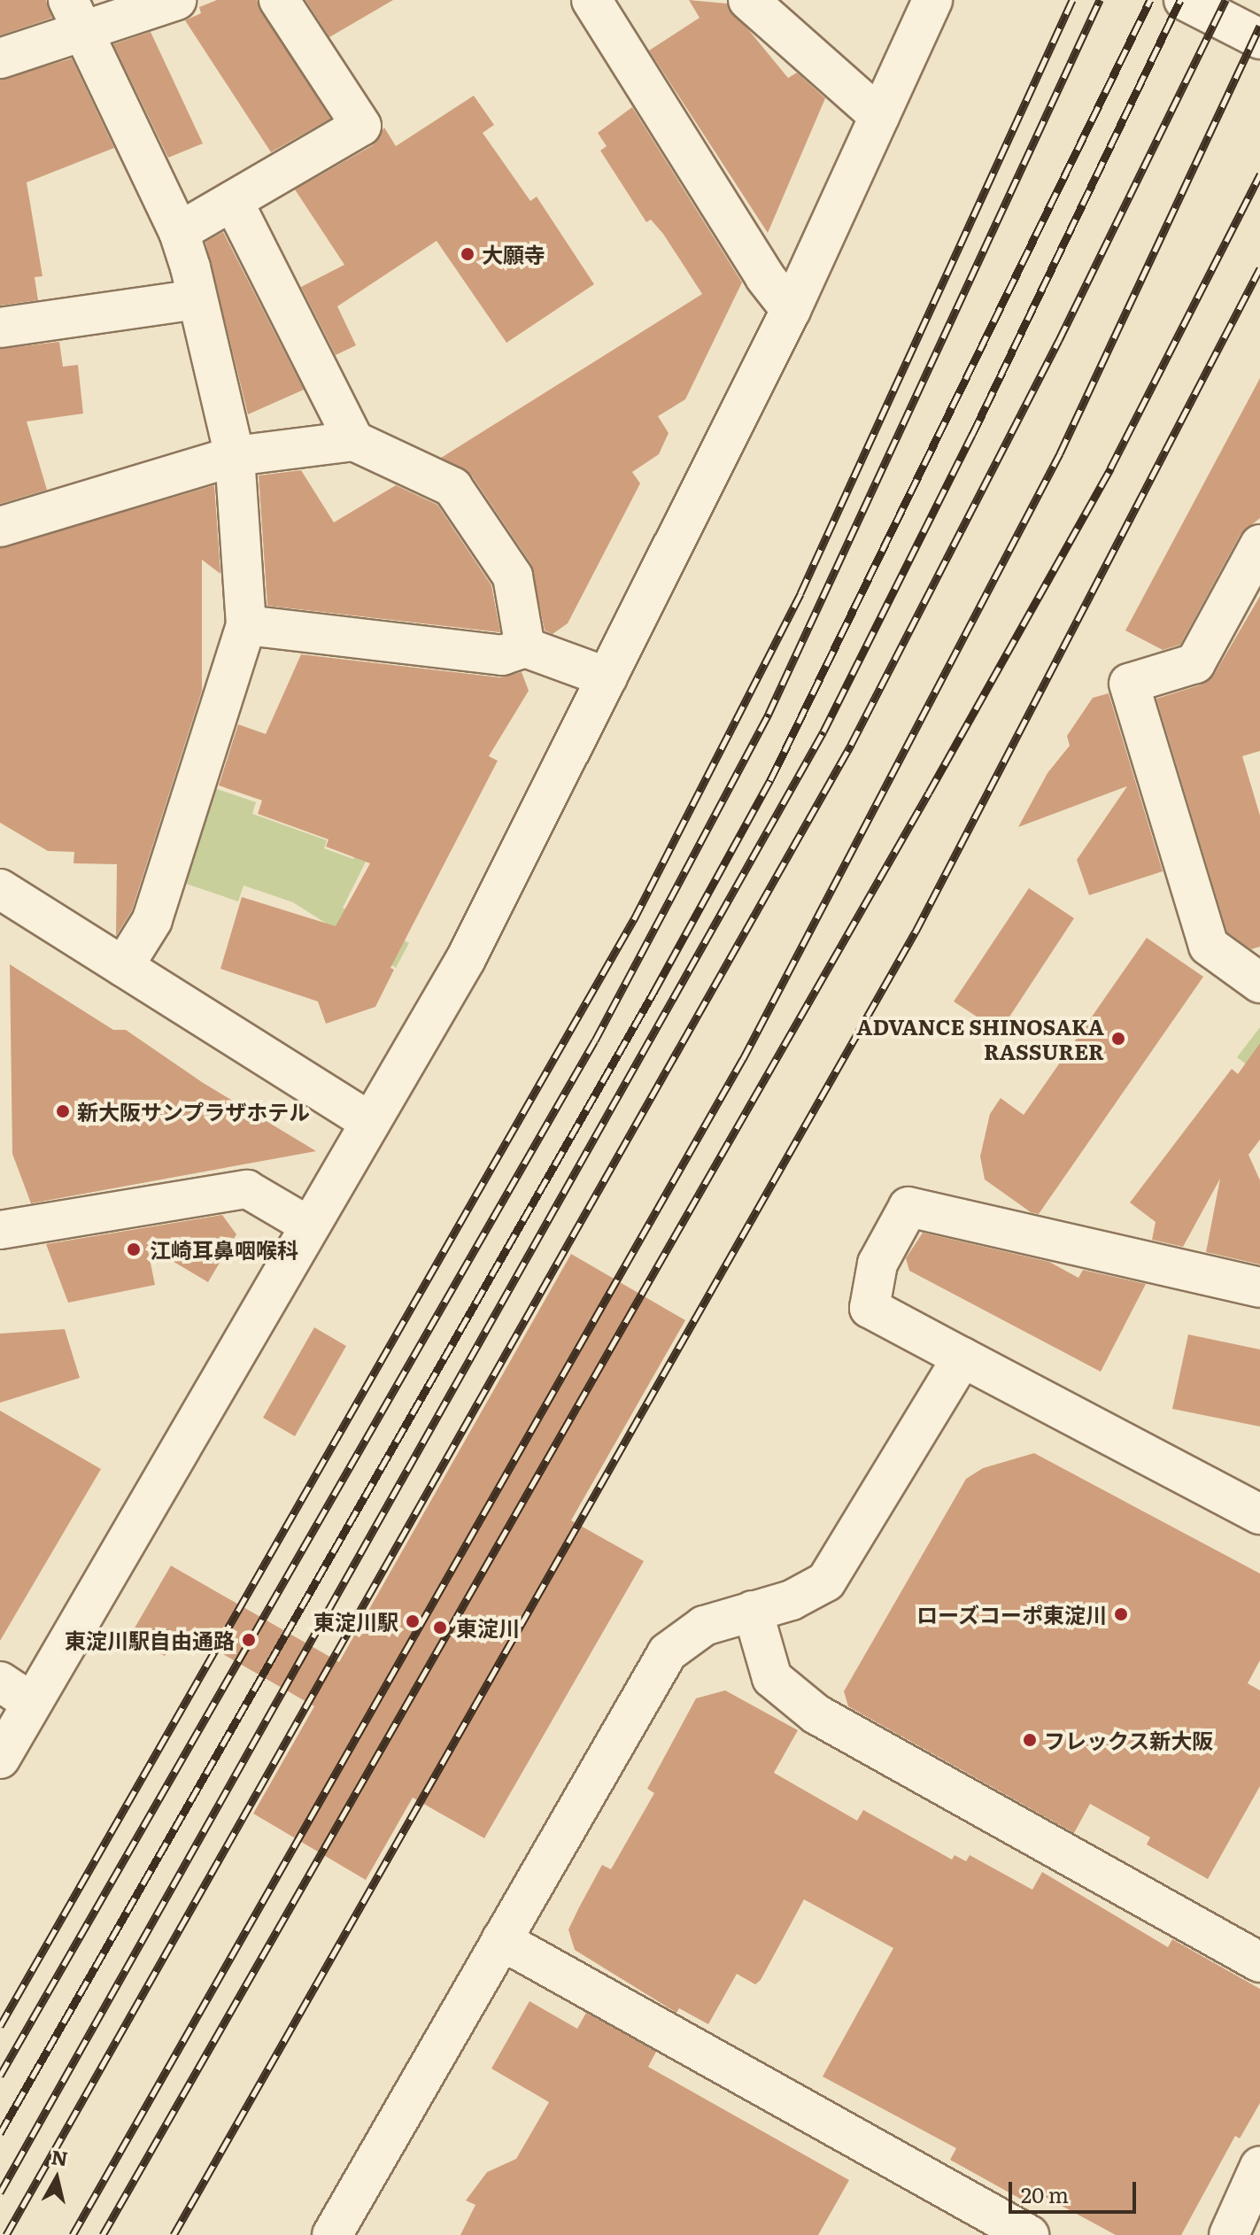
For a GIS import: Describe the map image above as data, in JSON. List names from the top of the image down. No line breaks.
{"places":["大願寺","ADVANCE SHINOSAKA RASSURER","新大阪サンプラザホテル","江崎耳鼻咽喉科","ローズコーポ東淀川","東淀川駅","東淀川","東淀川駅自由通路","フレックス新大阪"],"scale_bar":"20 m","north":"top"}
